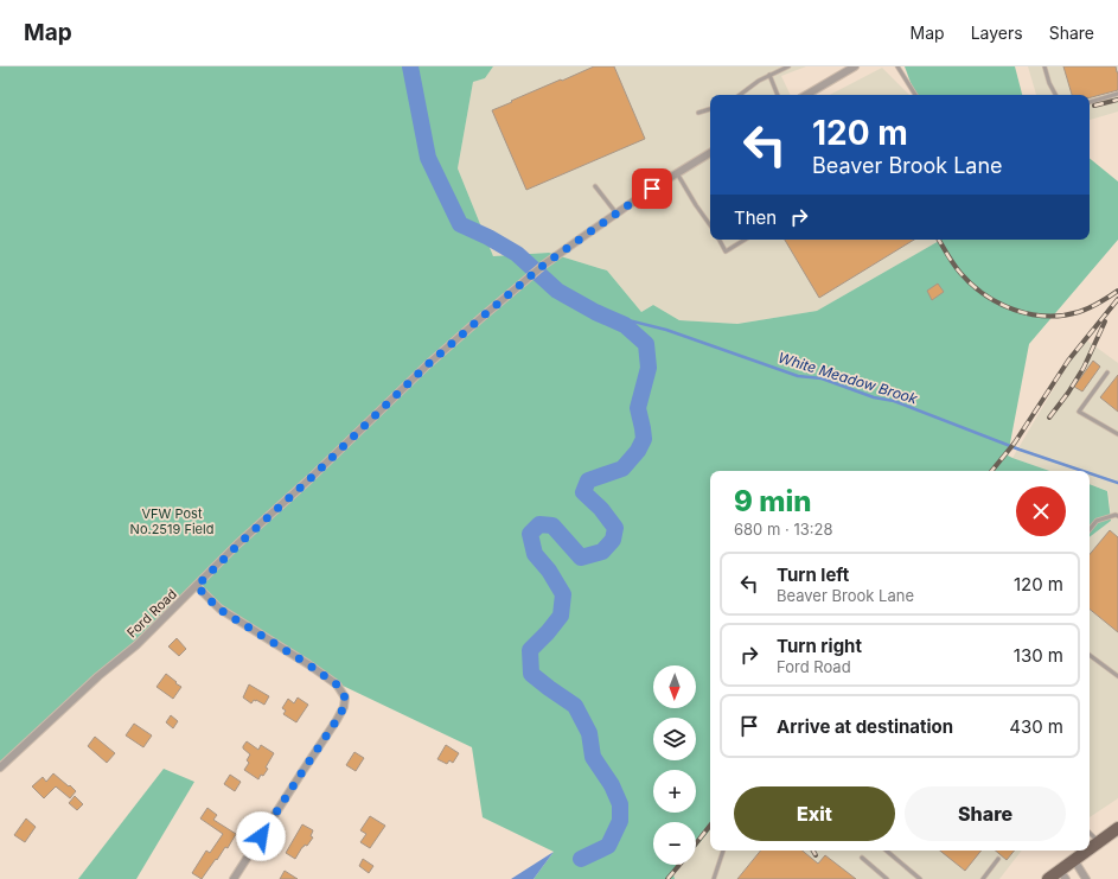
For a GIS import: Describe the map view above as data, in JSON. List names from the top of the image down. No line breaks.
{"streets":{"street":["Ford Road"]},"water":["White Meadow Brook"],"parks":["VFW Post No.2519 Field"],"north":"bottom","page":{"header":"Map","nav":["Map","Layers","Share"],"turn":["120 m","Beaver Brook Lane"],"then":"Then","heading":["9 min","680 m · 13:28"],"list":[{"name":"Turn left","note":"Beaver Brook Lane","value":"120 m"},{"name":"Turn right","note":"Ford Road","value":"130 m"},{"name":"Arrive at destination","value":"430 m"}],"map_buttons":["+","−"],"buttons":["Exit","Share"]}}
